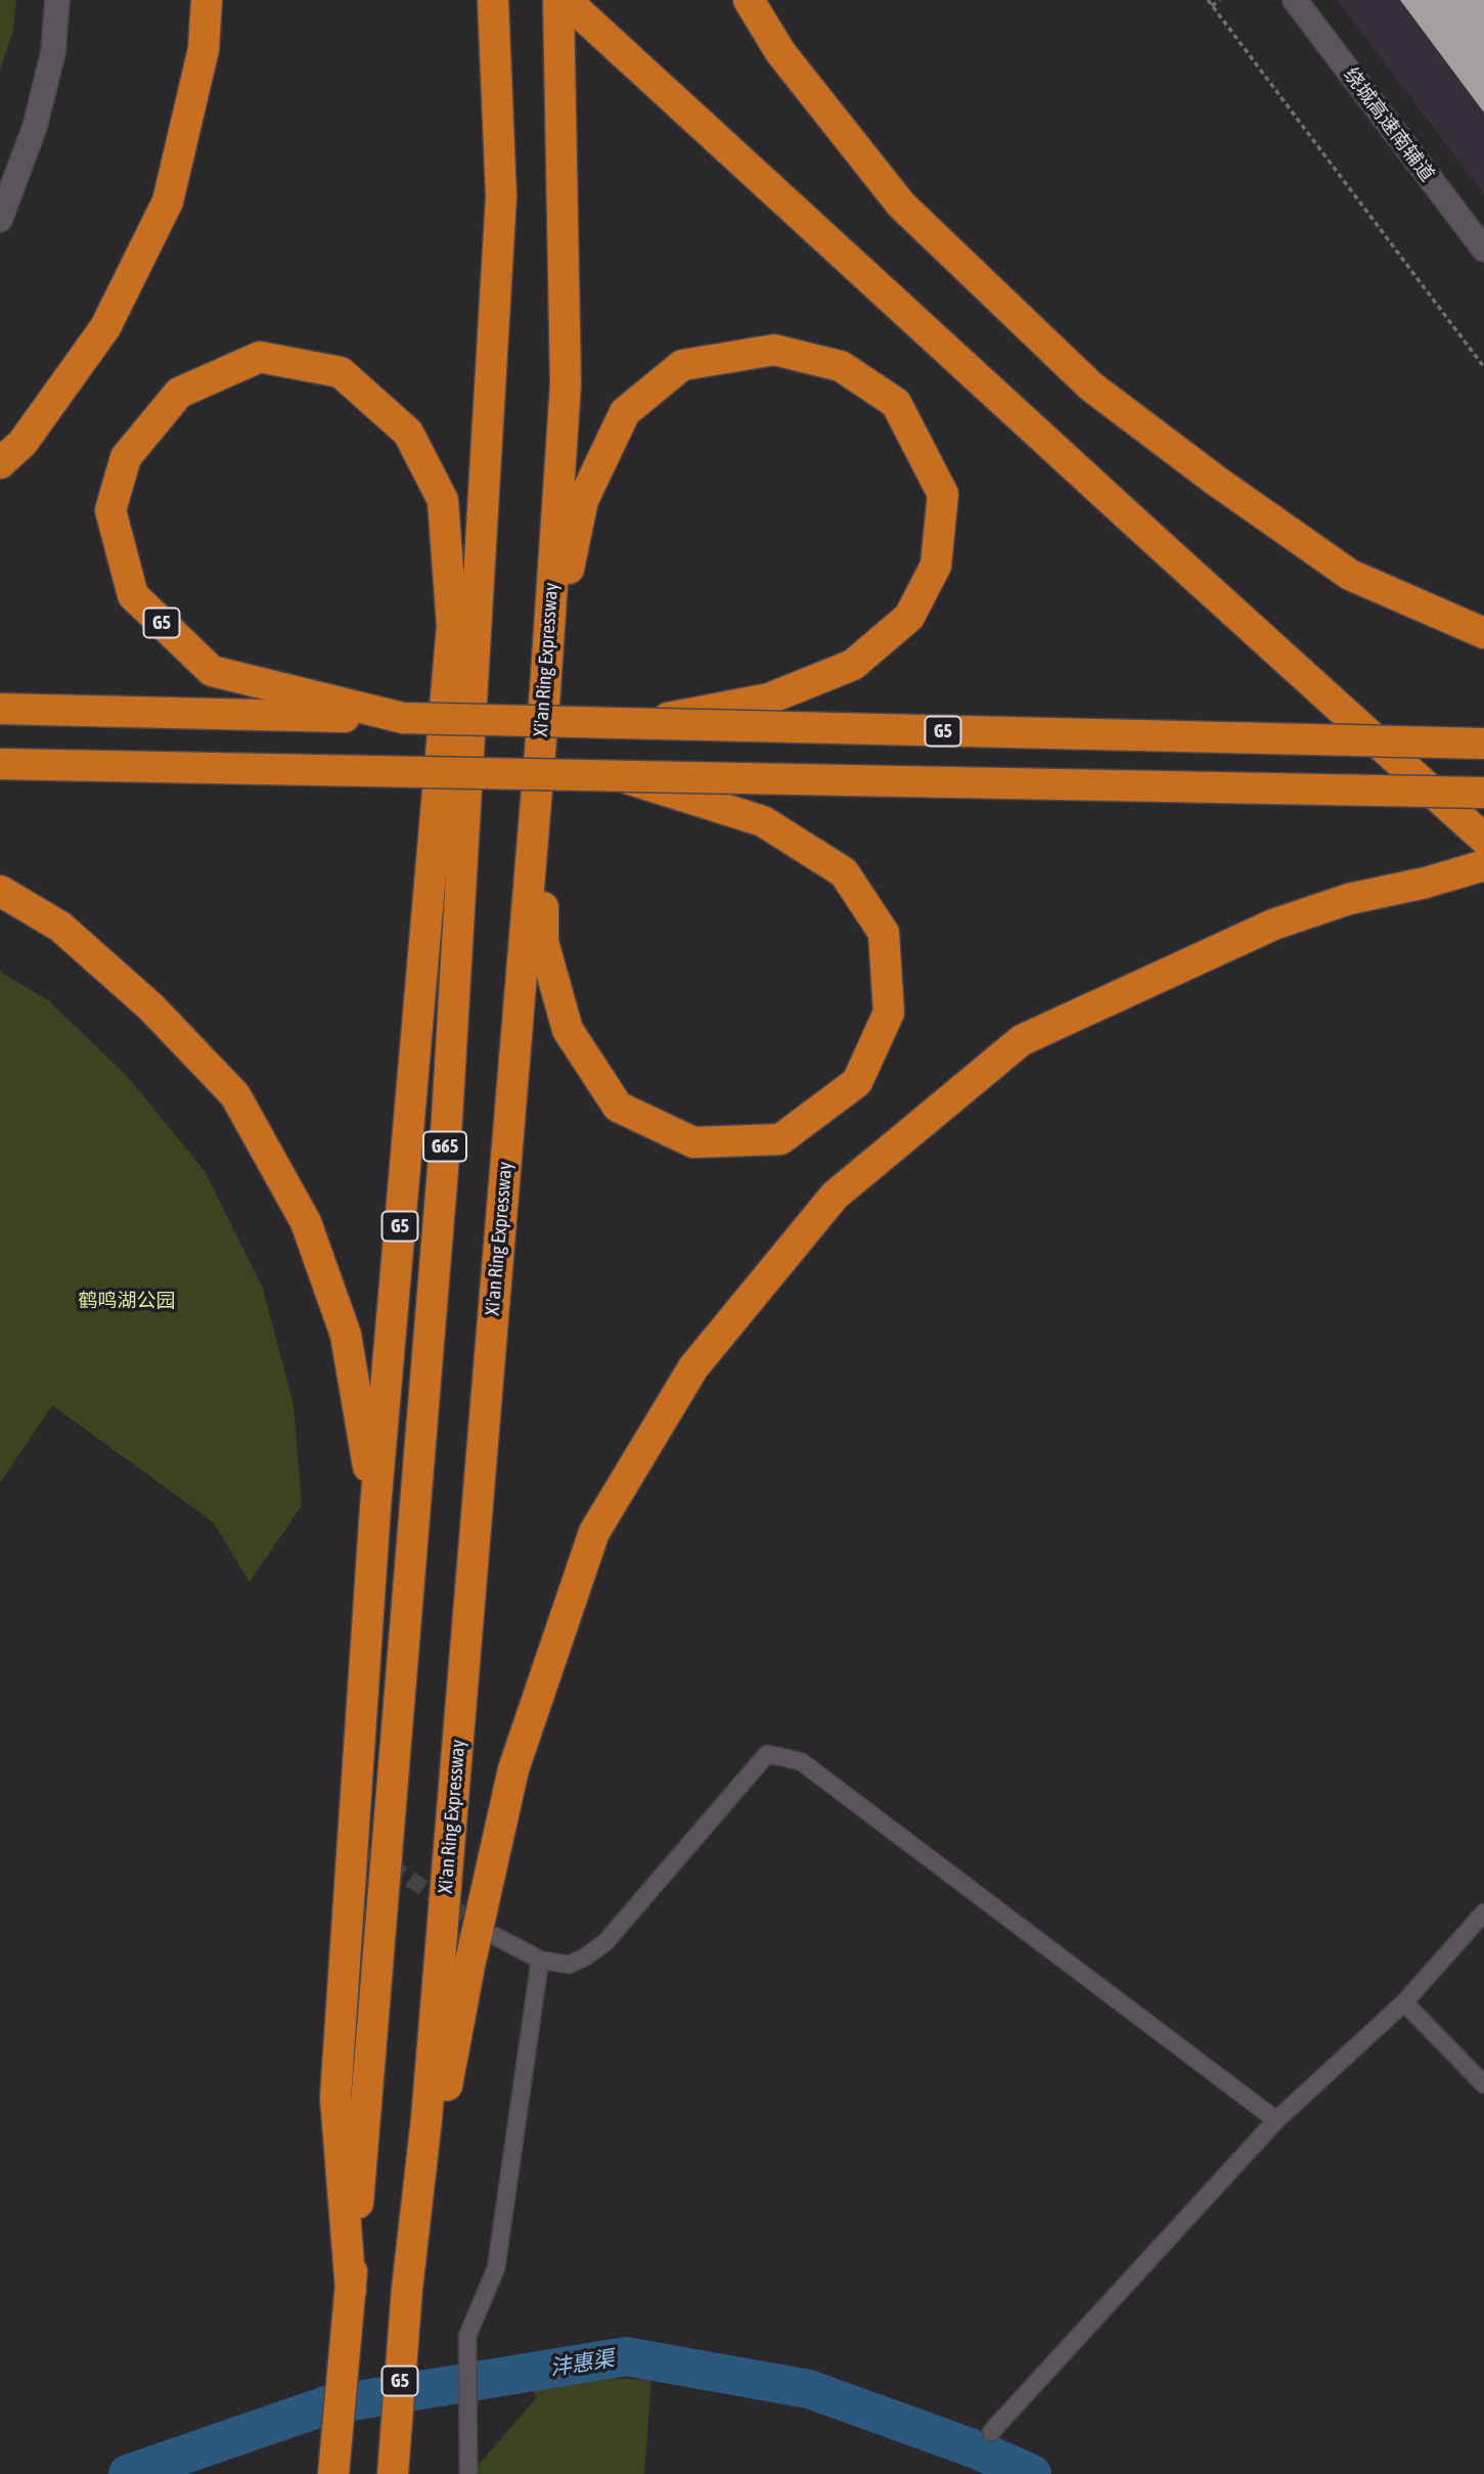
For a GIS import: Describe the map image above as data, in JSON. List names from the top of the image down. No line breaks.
{"streets":{"highway":["G5","Xi'an Ring Expressway","G65"],"street":["绕城高速南辅道"]},"crossings":[["G5","Xi'an Ring Expressway"],["G5","G65"]],"water":["沣惠渠"],"parks":["鹤鸣湖公园"]}
